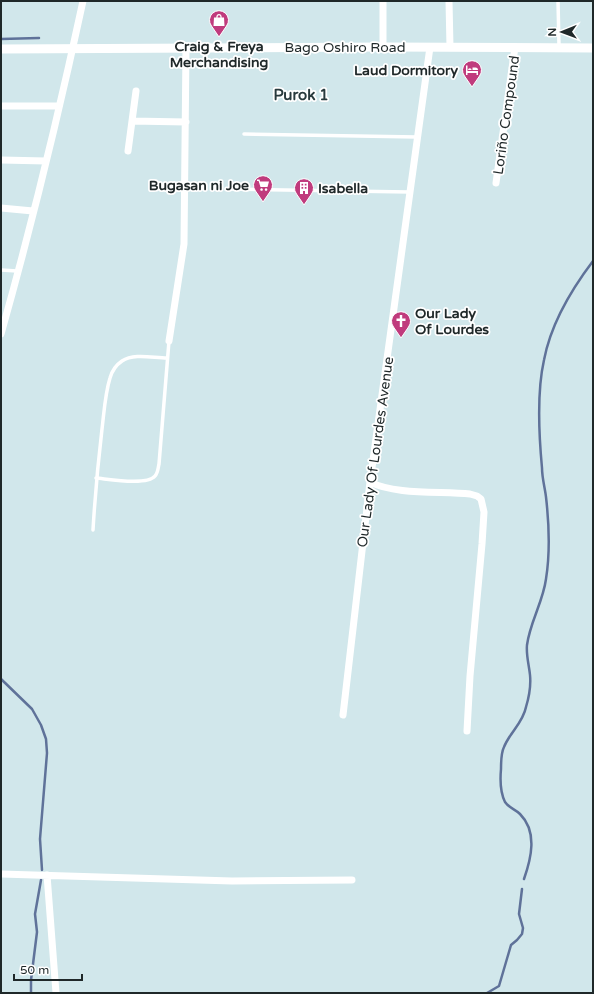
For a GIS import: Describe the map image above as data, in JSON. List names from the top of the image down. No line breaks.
{"streets":{"street":["Bago Oshiro Road","Loriño Compound","Our Lady Of Lourdes Avenue"]},"crossings":[["Bago Oshiro Road","Loriño Compound"],["Bago Oshiro Road","Our Lady Of Lourdes Avenue"]],"districts":["Purok 1"],"places":{"shop":["Craig & Freya Merchandising"],"hotel":["Laud Dormitory"],"supermarket":["Bugasan ni Joe"],"building":["Isabella"],"church":["Our Lady Of Lourdes"]},"scale_bar":"50 m","north":"left"}
